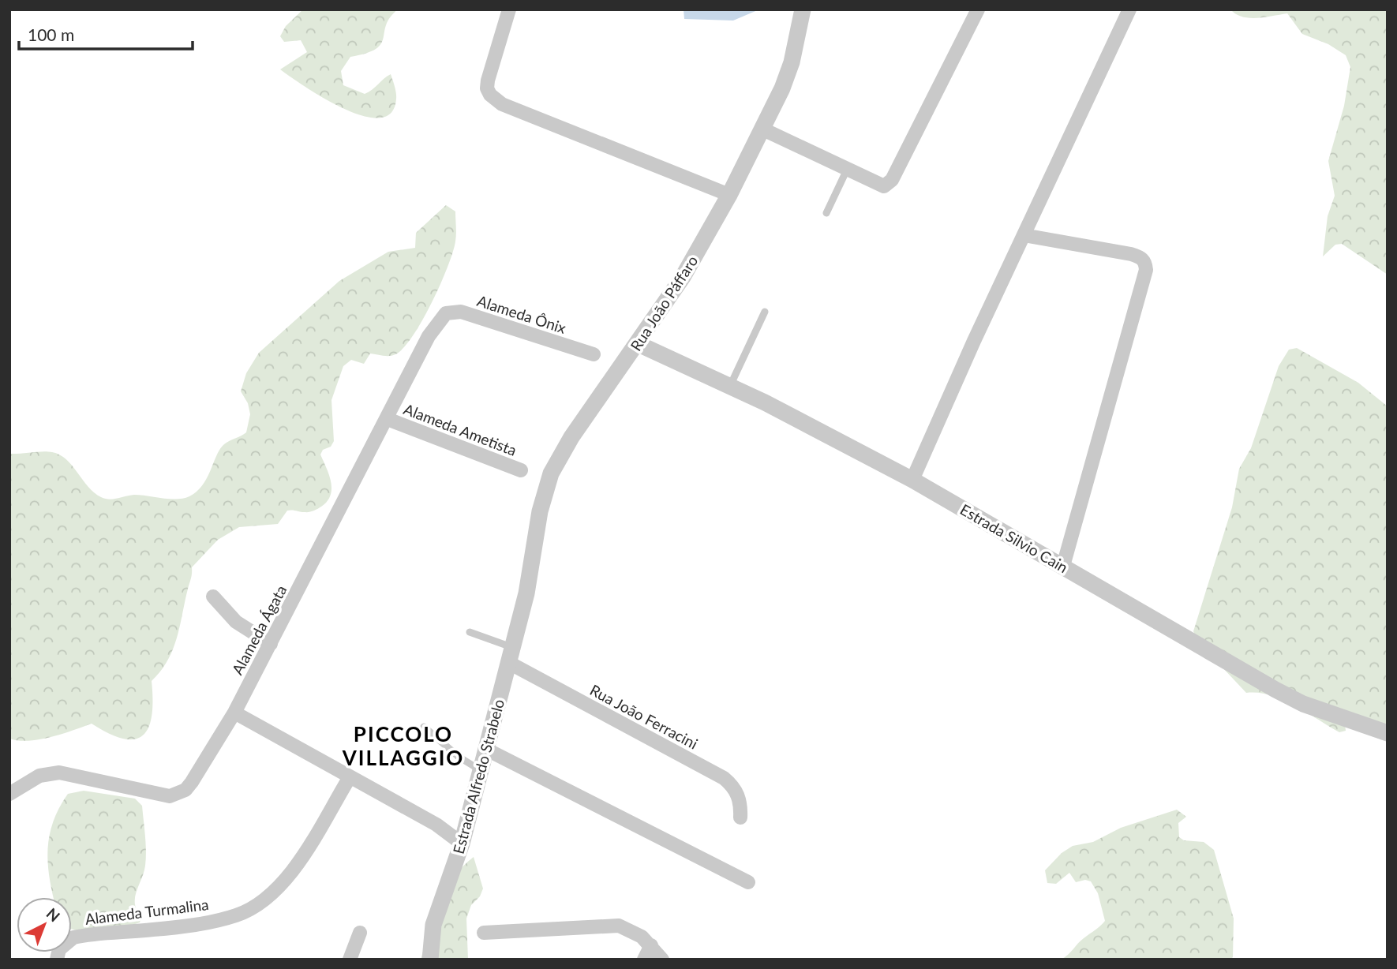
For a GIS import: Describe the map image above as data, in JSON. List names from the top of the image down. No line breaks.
{"streets":{"street":["Rua João Páffaro","Alameda Ônix","Alameda Ametista","Estrada Silvio Cain","Alameda Ágata","Rua João Ferracini","Estrada Alfredo Strabelo","Alameda Turmalina"]},"crossings":[["Rua João Páffaro","Estrada Silvio Cain"],["Rua João Páffaro","Estrada Alfredo Strabelo"],["Alameda Ônix","Alameda Ágata"],["Alameda Ametista","Alameda Ágata"],["Rua João Ferracini","Estrada Alfredo Strabelo"]],"districts":["PICCOLO VILLAGGIO"],"scale_bar":"100 m","north":"top right"}
